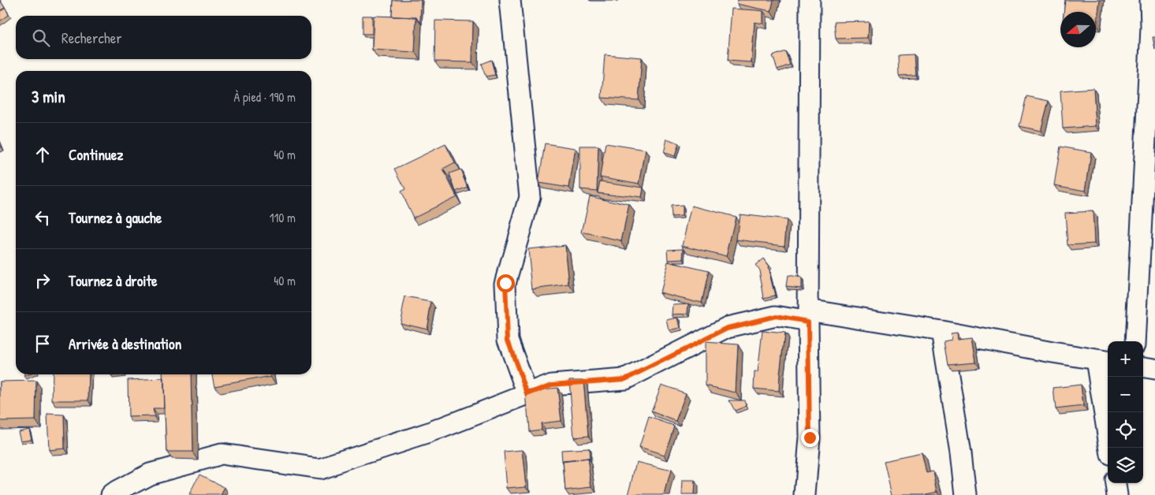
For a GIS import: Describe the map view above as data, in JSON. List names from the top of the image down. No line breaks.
{"north":"left","page":{"search":"Rechercher","heading":["3 min","À pied · 190 m"],"list":[["Continuez","40 m"],["Tournez à gauche","110 m"],["Tournez à droite","40 m"],"Arrivée à destination"],"map_buttons":["+","−"]}}
